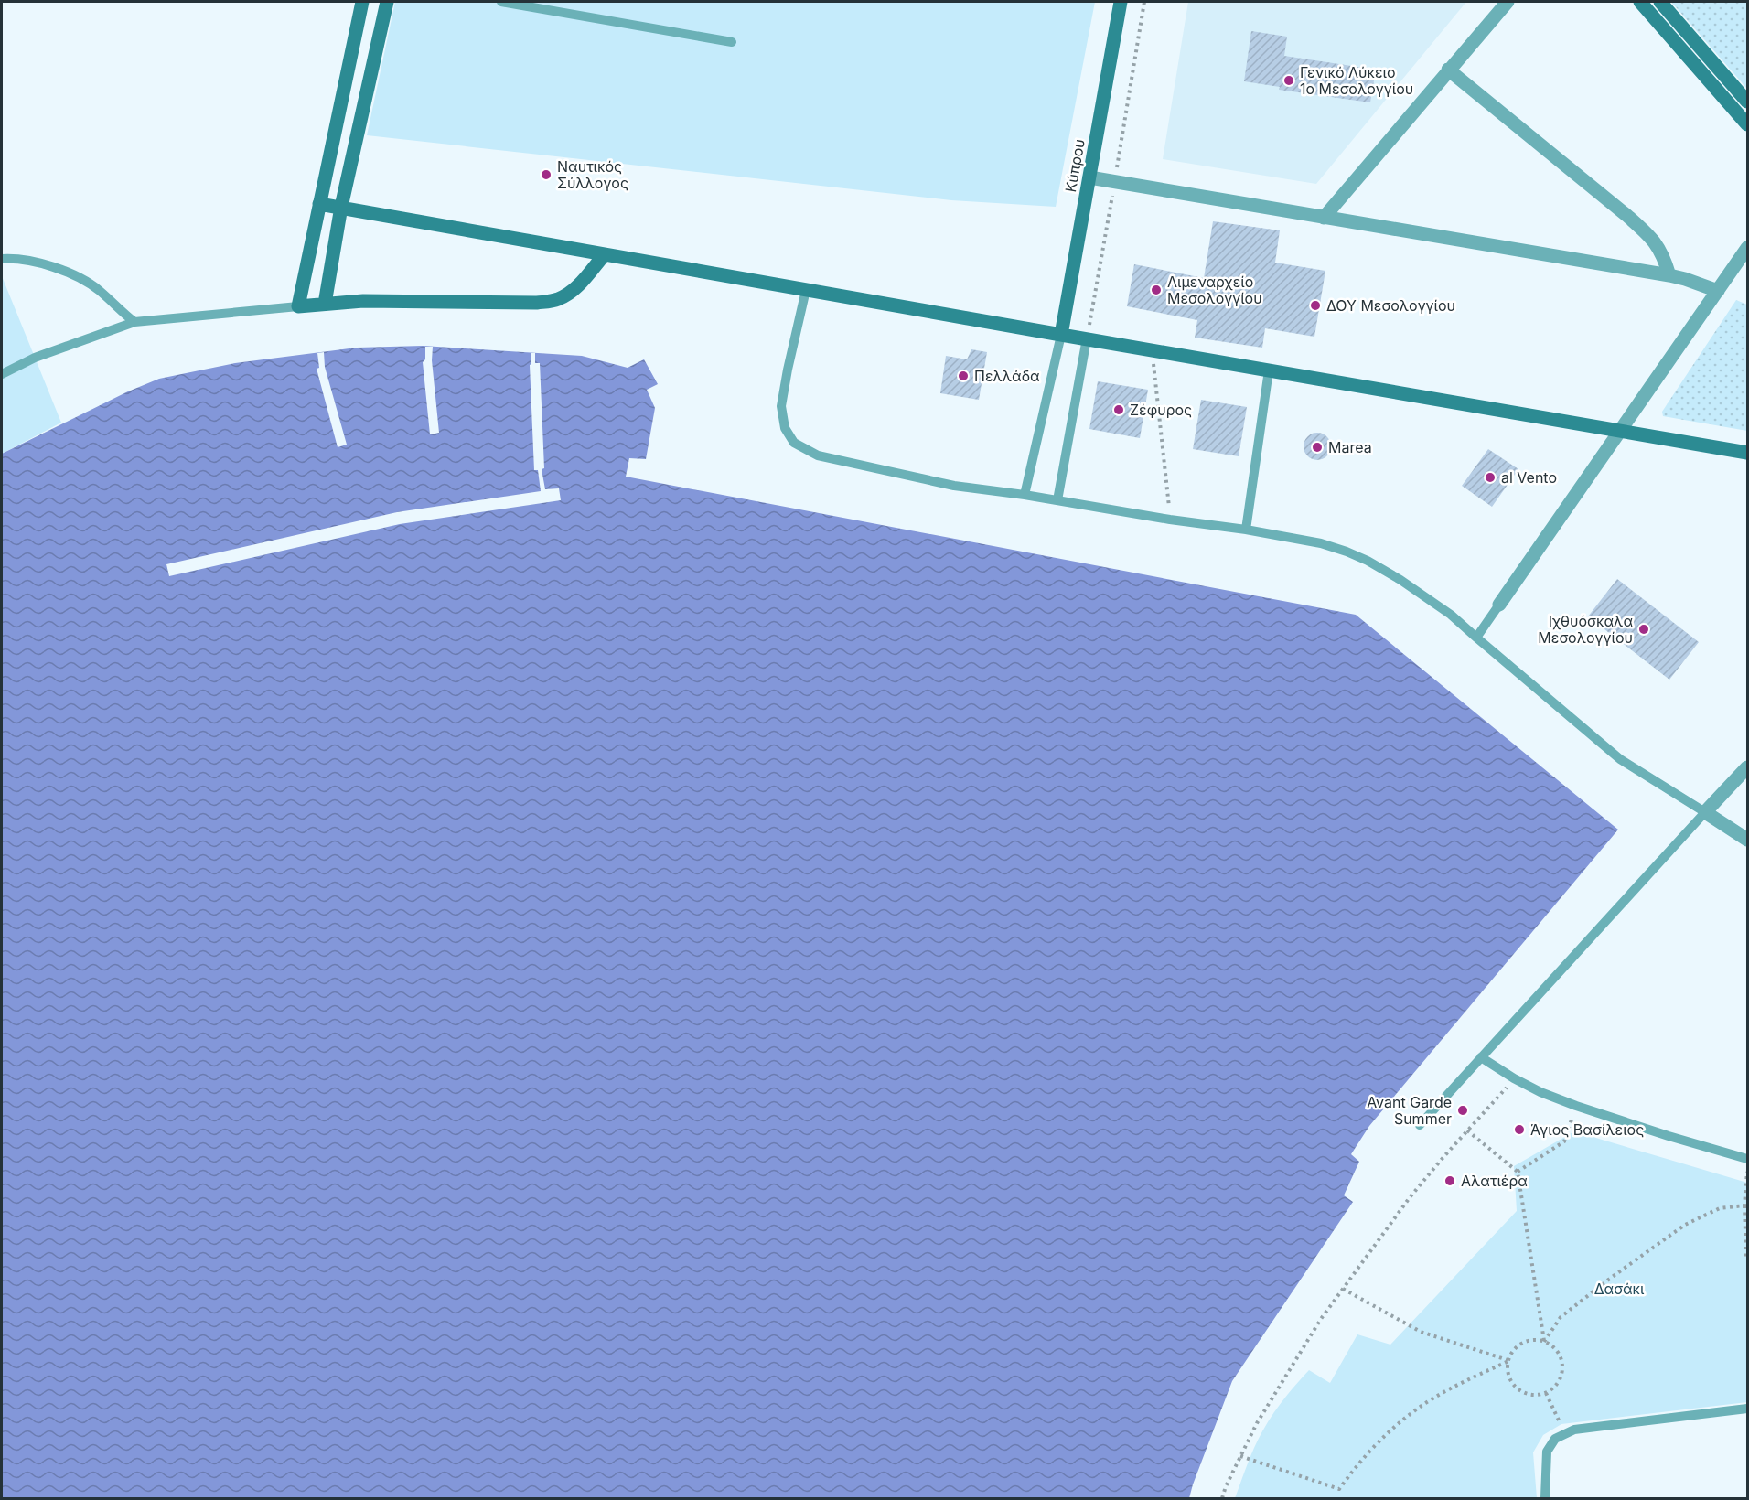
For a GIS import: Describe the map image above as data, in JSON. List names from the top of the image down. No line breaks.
{"streets":{"street":["Κύπρου"]},"parks":["Δασάκι"],"places":["Γενικό Λύκειο 1ο Μεσολογγίου","Ναυτικός Σύλλογος","Λιμεναρχείο Μεσολογγίου","ΔΟΥ Μεσολογγίου","Πελλάδα","Ζέφυρος","Marea","al Vento","Ιχθυόσκαλα Μεσολογγίου","Avant Garde Summer","Άγιος Βασίλειος","Αλατιέρα"]}
